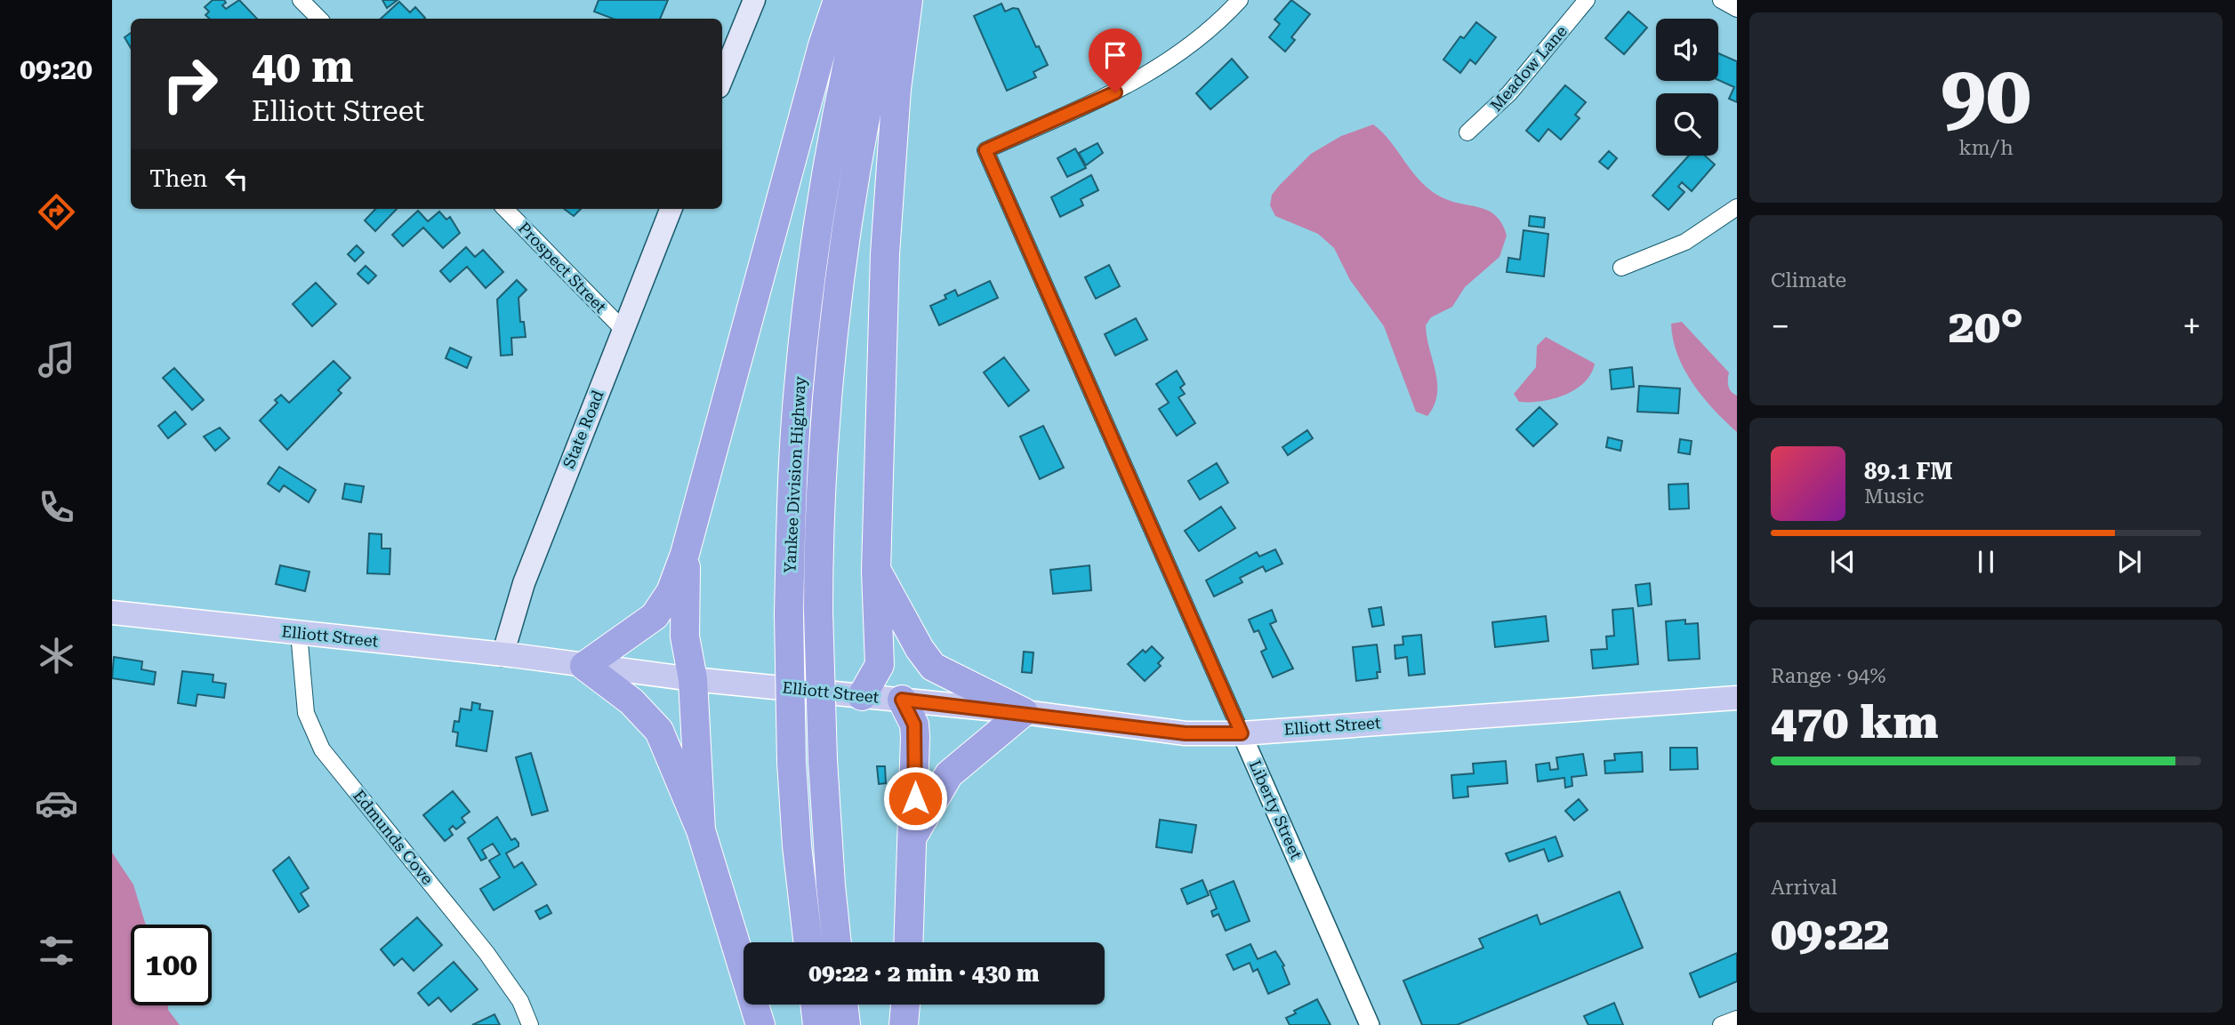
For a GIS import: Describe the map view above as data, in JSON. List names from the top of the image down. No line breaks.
{"streets":{"highway":["Yankee Division Highway"],"main road":["State Road","Elliott Street"],"street":["Meadow Lane","Prospect Street","Liberty Street","Edmunds Cove"]},"crossings":[["Prospect Street","State Road"],["State Road","Elliott Street"],["Elliott Street","Liberty Street"],["Elliott Street","Edmunds Cove"]],"page":{"tabs":"09:20","tile":[["90","km/h"],"Climate",["Range · 94%","470 km"],["Arrival","09:22"]],"turn":["40 m","Elliott Street"],"then":"Then","heat":["−","20°","+"],"song":["89.1 FM","Music"],"limit":"100","trip":"09:22 · 2 min · 430 m"}}
